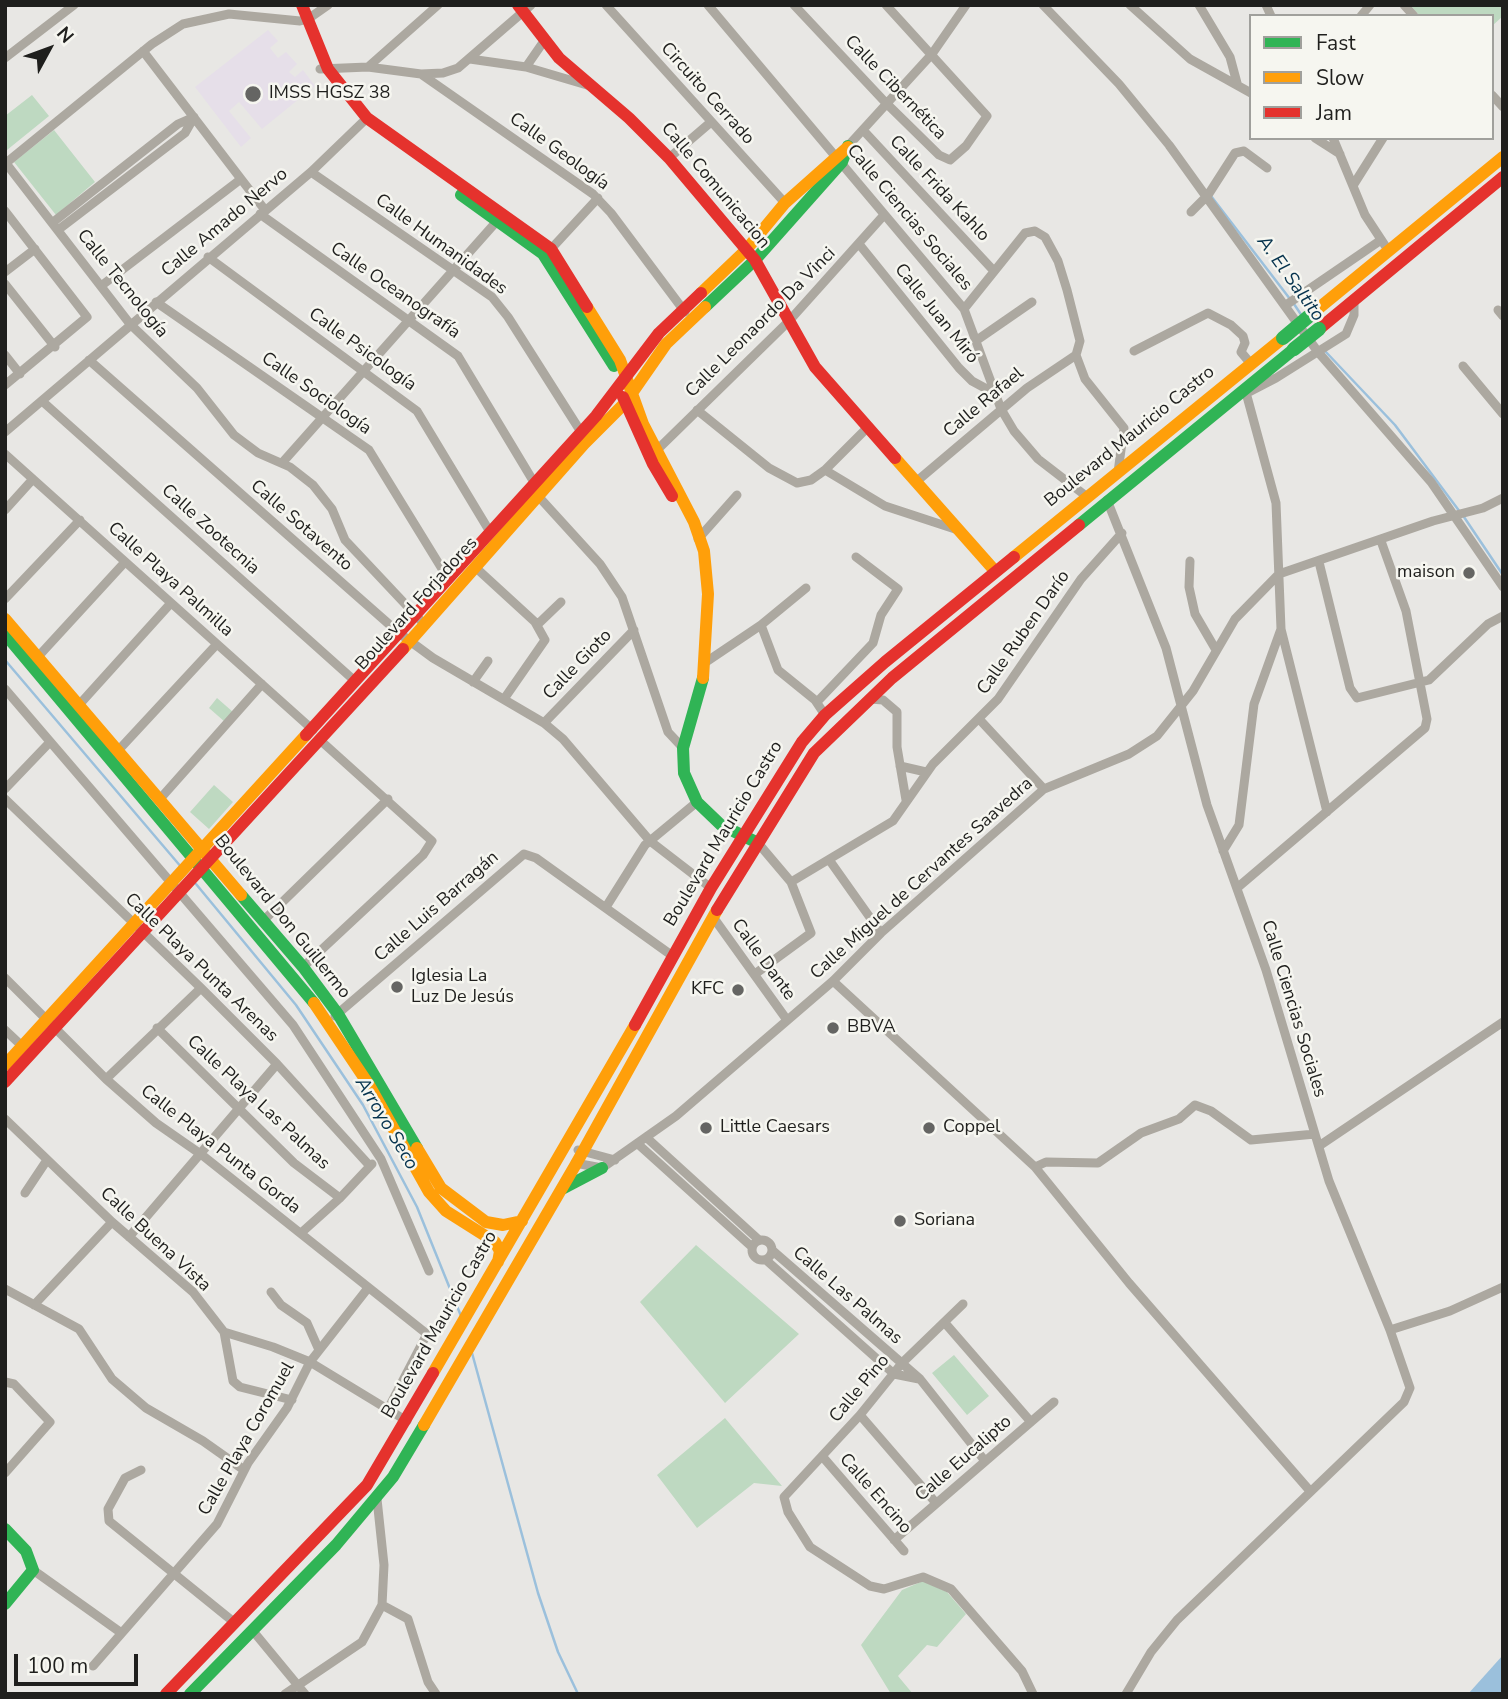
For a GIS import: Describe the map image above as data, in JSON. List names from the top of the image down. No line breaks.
{"streets":{"main road":["Calle Comunicacion","Boulevard Mauricio Castro","Boulevard Forjadores","Boulevard Don Guillermo"],"street":["Calle Cibernética","Circuito Cerrado","Calle Geología","Calle Frida Kahlo","Calle Ciencias Sociales","Calle Amado Nervo","Calle Humanidades","Calle Tecnología","Calle Oceanografía","Calle Juan Miró","Calle Leonaordo Da Vinci","Calle Psicología","Calle Sociología","Calle Rafael","Calle Sotavento","Calle Zootecnia","Calle Playa Palmilla","Calle Ruben Darío","Calle Gioto","Calle Miguel de Cervantes Saavedra","Calle Luis Barragán","Calle Dante","Calle Playa Punta Arenas","Calle Playa Las Palmas","Calle Playa Punta Gorda","Calle Buena Vista","Calle Las Palmas","Calle Pino","Calle Playa Coromuel","Calle Eucalipto","Calle Encino"]},"crossings":[["Calle Cibernética","Boulevard Forjadores"],["Circuito Cerrado","Boulevard Forjadores"],["Calle Geología","Boulevard Forjadores"],["Calle Comunicacion","Calle Leonaordo Da Vinci"],["Calle Comunicacion","Calle Rafael"],["Calle Comunicacion","Boulevard Mauricio Castro"],["Calle Comunicacion","Boulevard Forjadores"],["Calle Frida Kahlo","Boulevard Forjadores"],["Calle Ciencias Sociales","Calle Juan Miró"],["Calle Ciencias Sociales","Calle Leonaordo Da Vinci"],["Calle Ciencias Sociales","Calle Rafael"],["Calle Ciencias Sociales","Boulevard Mauricio Castro"],["Calle Ciencias Sociales","Boulevard Forjadores"],["Calle Ciencias Sociales","Calle Ruben Darío"],["Calle Ciencias Sociales","Calle Miguel de Cervantes Saavedra"],["Calle Amado Nervo","Calle Humanidades"],["Calle Amado Nervo","Calle Tecnología"],["Calle Amado Nervo","Calle Oceanografía"],["Calle Amado Nervo","Calle Psicología"],["Calle Amado Nervo","Calle Sociología"],["Calle Amado Nervo","Calle Sotavento"],["Calle Amado Nervo","Calle Zootecnia"],["Calle Humanidades","Boulevard Forjadores"],["Calle Tecnología","Boulevard Forjadores"],["Calle Oceanografía","Boulevard Forjadores"],["Calle Oceanografía","Calle Gioto"],["Calle Juan Miró","Calle Leonaordo Da Vinci"],["Calle Psicología","Boulevard Forjadores"],["Calle Sociología","Boulevard Forjadores"],["Boulevard Mauricio Castro","Calle Sotavento"],["Boulevard Mauricio Castro","Calle Luis Barragán"],["Boulevard Mauricio Castro","Boulevard Don Guillermo"],["Boulevard Mauricio Castro","Calle Dante"],["Calle Sotavento","Boulevard Forjadores"],["Calle Sotavento","Calle Gioto"],["Calle Zootecnia","Boulevard Forjadores"],["Calle Playa Palmilla","Boulevard Forjadores"],["Calle Playa Palmilla","Boulevard Don Guillermo"],["Boulevard Forjadores","Boulevard Don Guillermo"],["Boulevard Forjadores","Calle Playa Punta Arenas"],["Boulevard Forjadores","Calle Playa Punta Gorda"],["Calle Miguel de Cervantes Saavedra","Calle Dante"],["Calle Luis Barragán","Boulevard Don Guillermo"],["Calle Playa Punta Gorda","Calle Playa Coromuel"],["Calle Las Palmas","Calle Pino"],["Calle Las Palmas","Calle Eucalipto"],["Calle Pino","Calle Encino"],["Calle Eucalipto","Calle Encino"]],"water":["A. El Saltito","Arroyo Seco"],"places":["IMSS HGSZ 38","maison","Iglesia La Luz De Jesús","KFC","BBVA","Little Caesars","Coppel","Soriana"],"legend":["Fast","Slow","Jam"],"scale_bar":"100 m","north":"top right"}
